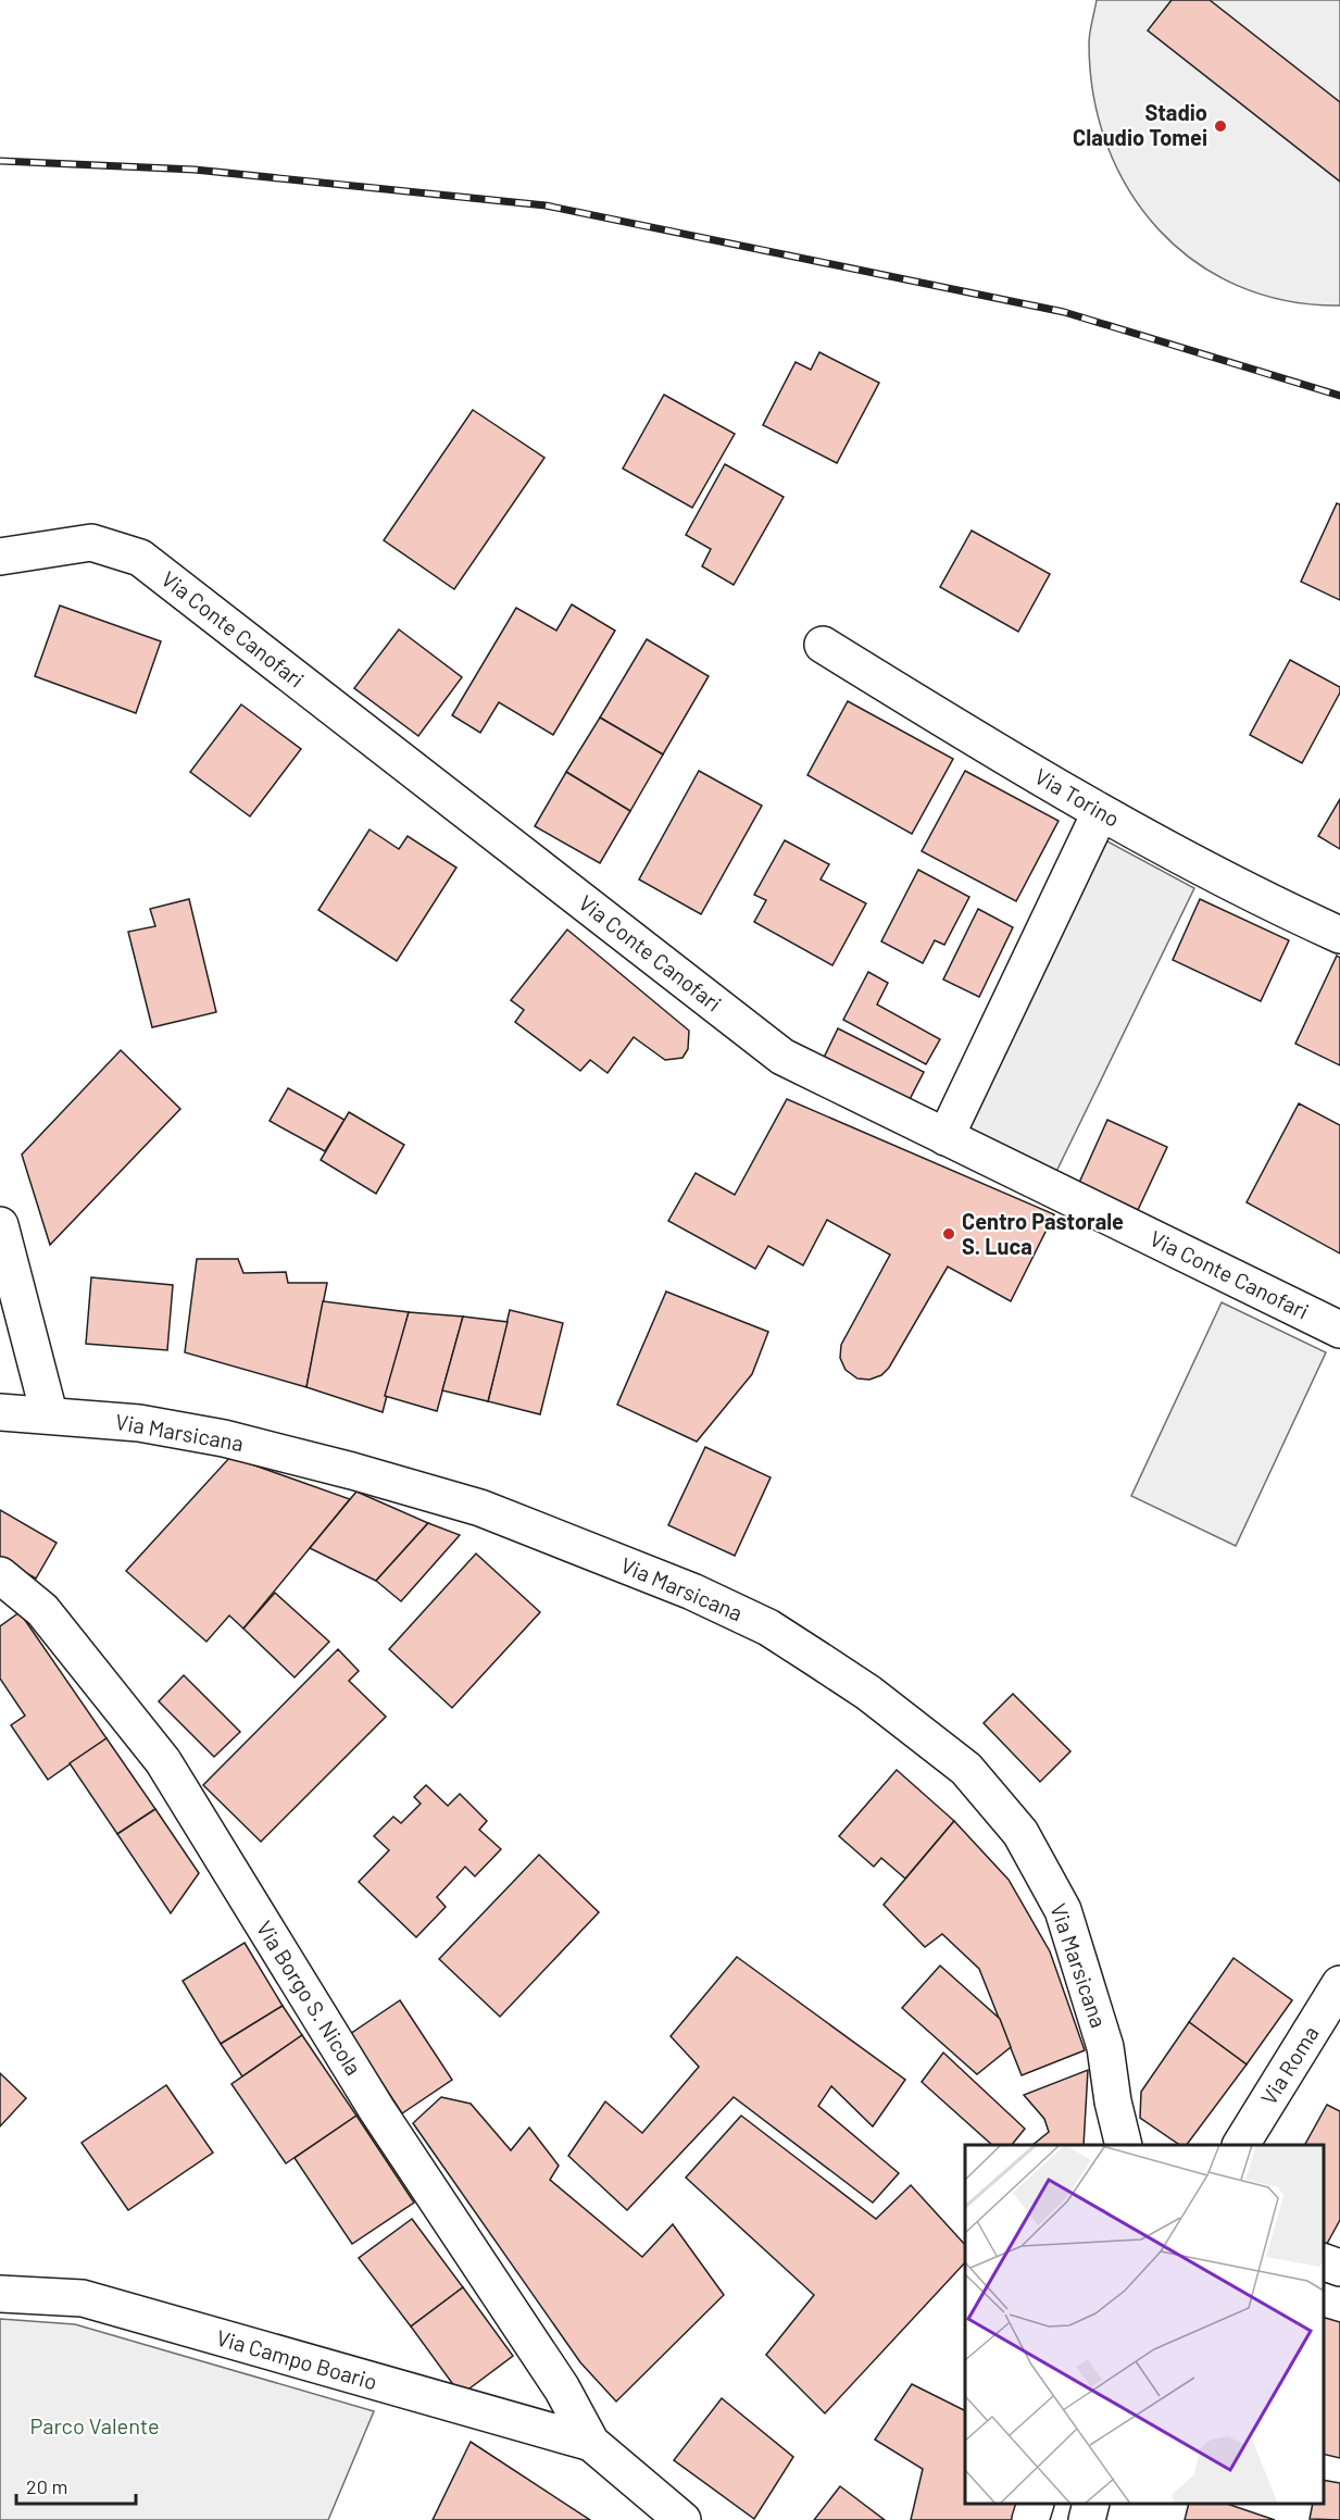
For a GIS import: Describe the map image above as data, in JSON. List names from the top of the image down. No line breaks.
{"streets":{"street":["Via Conte Canofari","Via Torino","Via Marsicana","Via Borgo S. Nicola","Via Roma","Via Campo Boario"]},"crossings":[["Via Borgo S. Nicola","Via Campo Boario"]],"parks":["Parco Valente"],"places":["Stadio Claudio Tomei","Centro Pastorale S. Luca"],"scale_bar":"20 m"}
